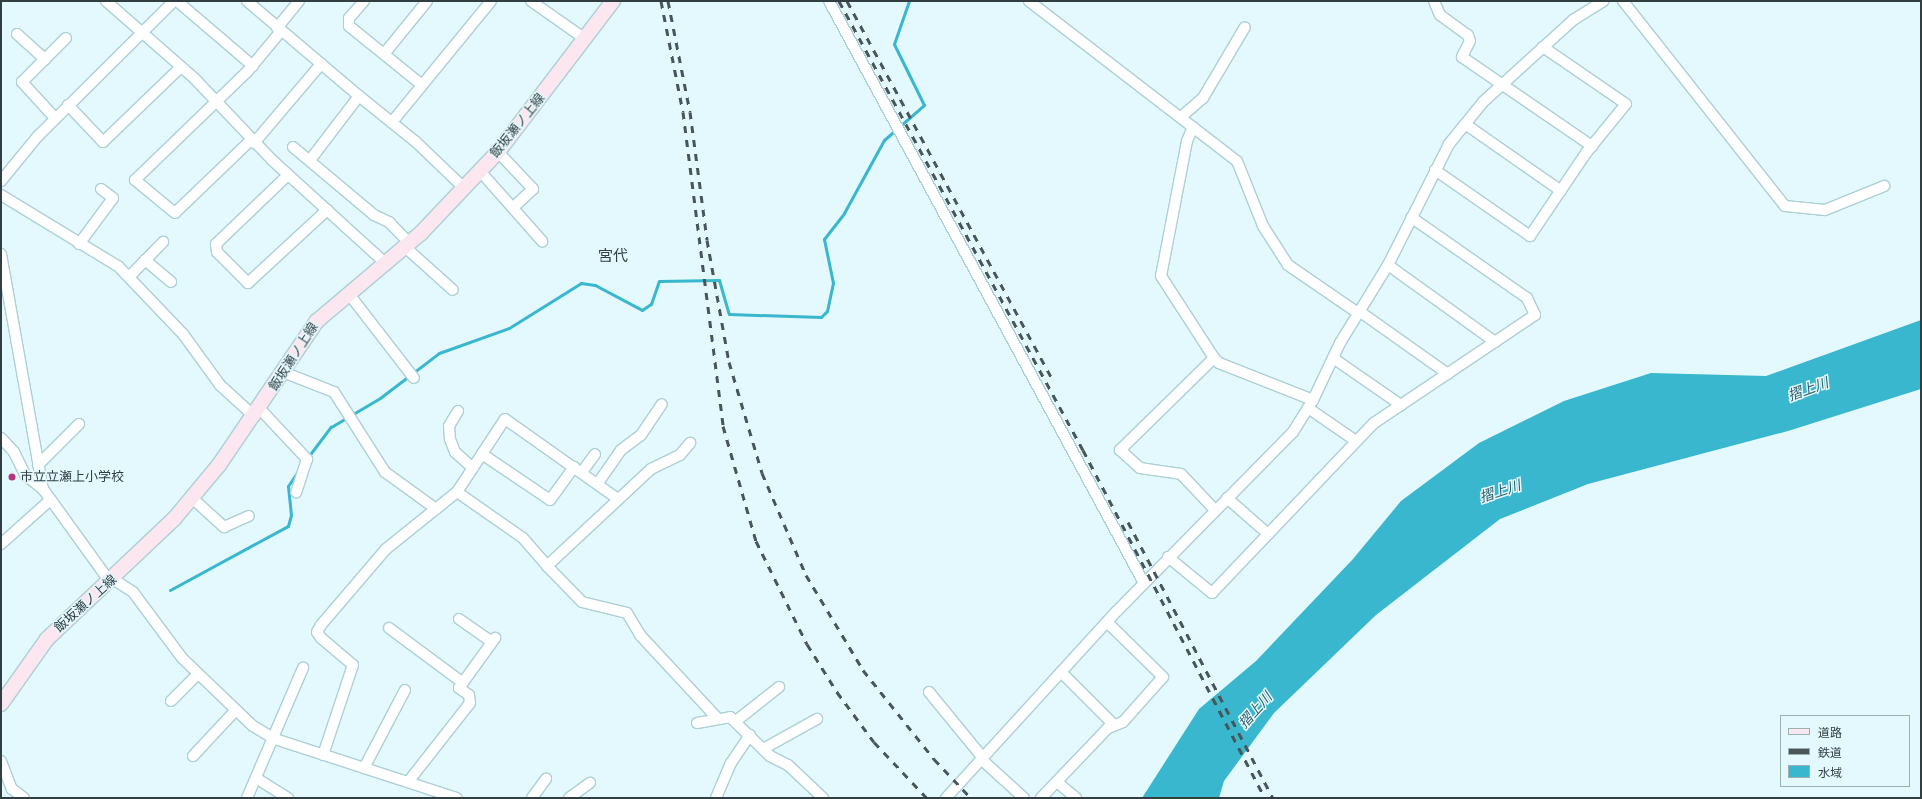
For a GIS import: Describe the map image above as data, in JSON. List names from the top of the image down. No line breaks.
{"streets":{"main road":["飯坂瀬ノ上線"]},"districts":["宮代"],"water":["摺上川"],"places":["市立立瀬上小学校"],"legend":["道路","鉄道","水域"]}
